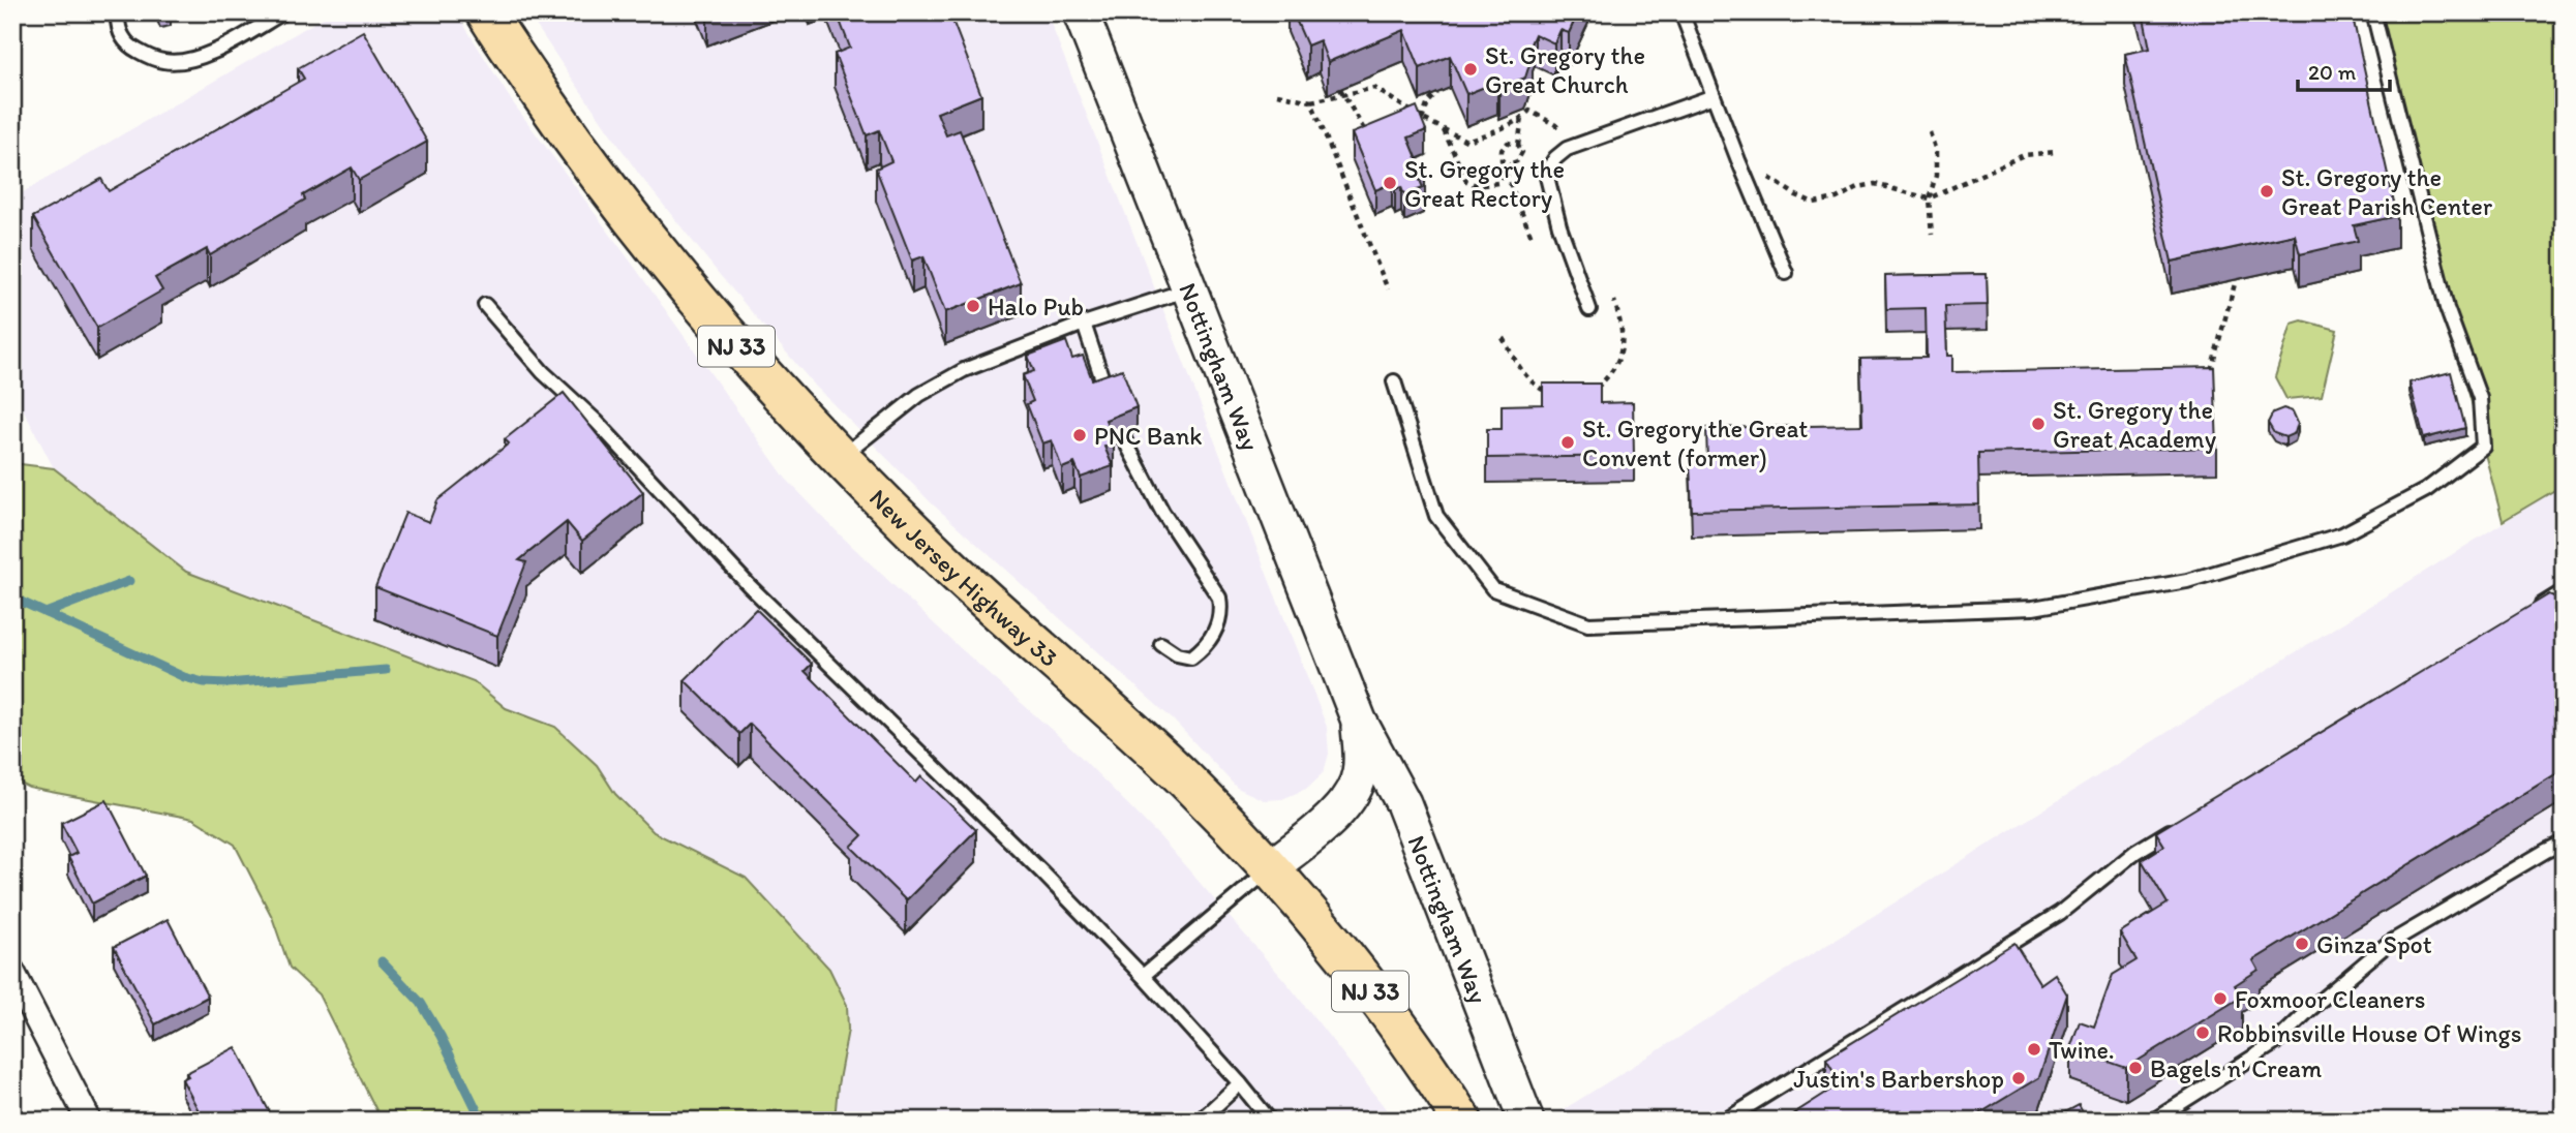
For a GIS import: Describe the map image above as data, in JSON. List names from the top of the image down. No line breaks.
{"streets":{"main road":["NJ 33","New Jersey Highway 33"],"street":["Nottingham Way"]},"crossings":[["Nottingham Way","New Jersey Highway 33"]],"places":["St. Gregory the Great Church","St. Gregory the Great Rectory","St. Gregory the Great Parish Center","Halo Pub","St. Gregory the Great Academy","PNC Bank","St. Gregory the Great Convent (former)","Ginza Spot","Foxmoor Cleaners","Robbinsville House Of Wings","Twine.","Bagels n' Cream","Justin's Barbershop"],"scale_bar":"20 m"}
